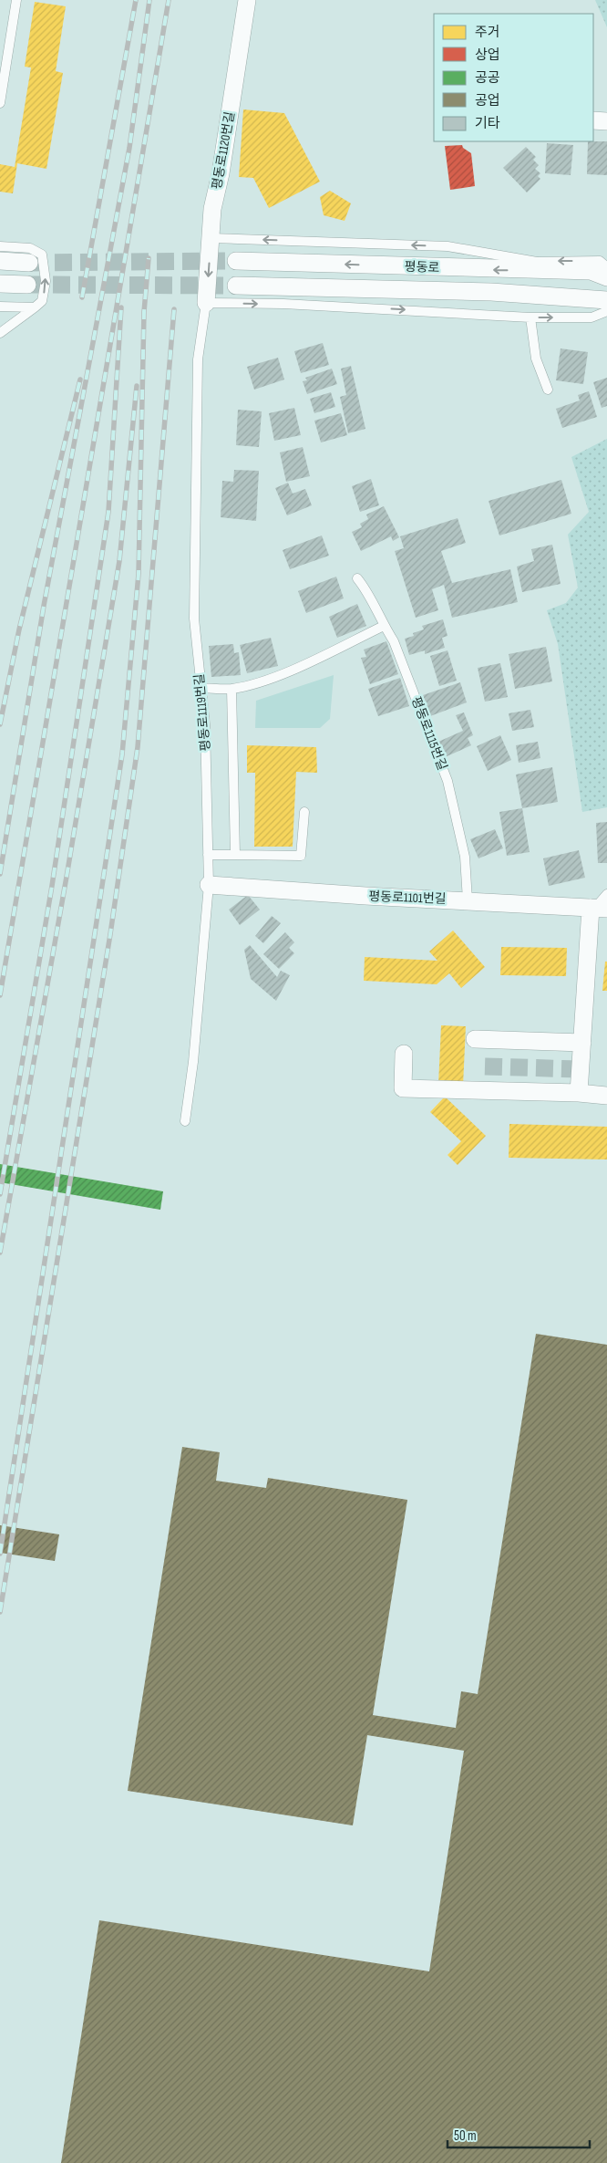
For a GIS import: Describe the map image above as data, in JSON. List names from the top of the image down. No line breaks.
{"streets":{"street":["평동로1120번길","평동로","평동로1101번길"],"lane":["평동로1119번길","평동로1115번길"]},"crossings":[["평동로1120번길","평동로1119번길"],["평동로1119번길","평동로1101번길"],["평동로1115번길","평동로1101번길"]],"legend":["주거","상업","공공","공업","기타"],"scale_bar":"50 m"}
